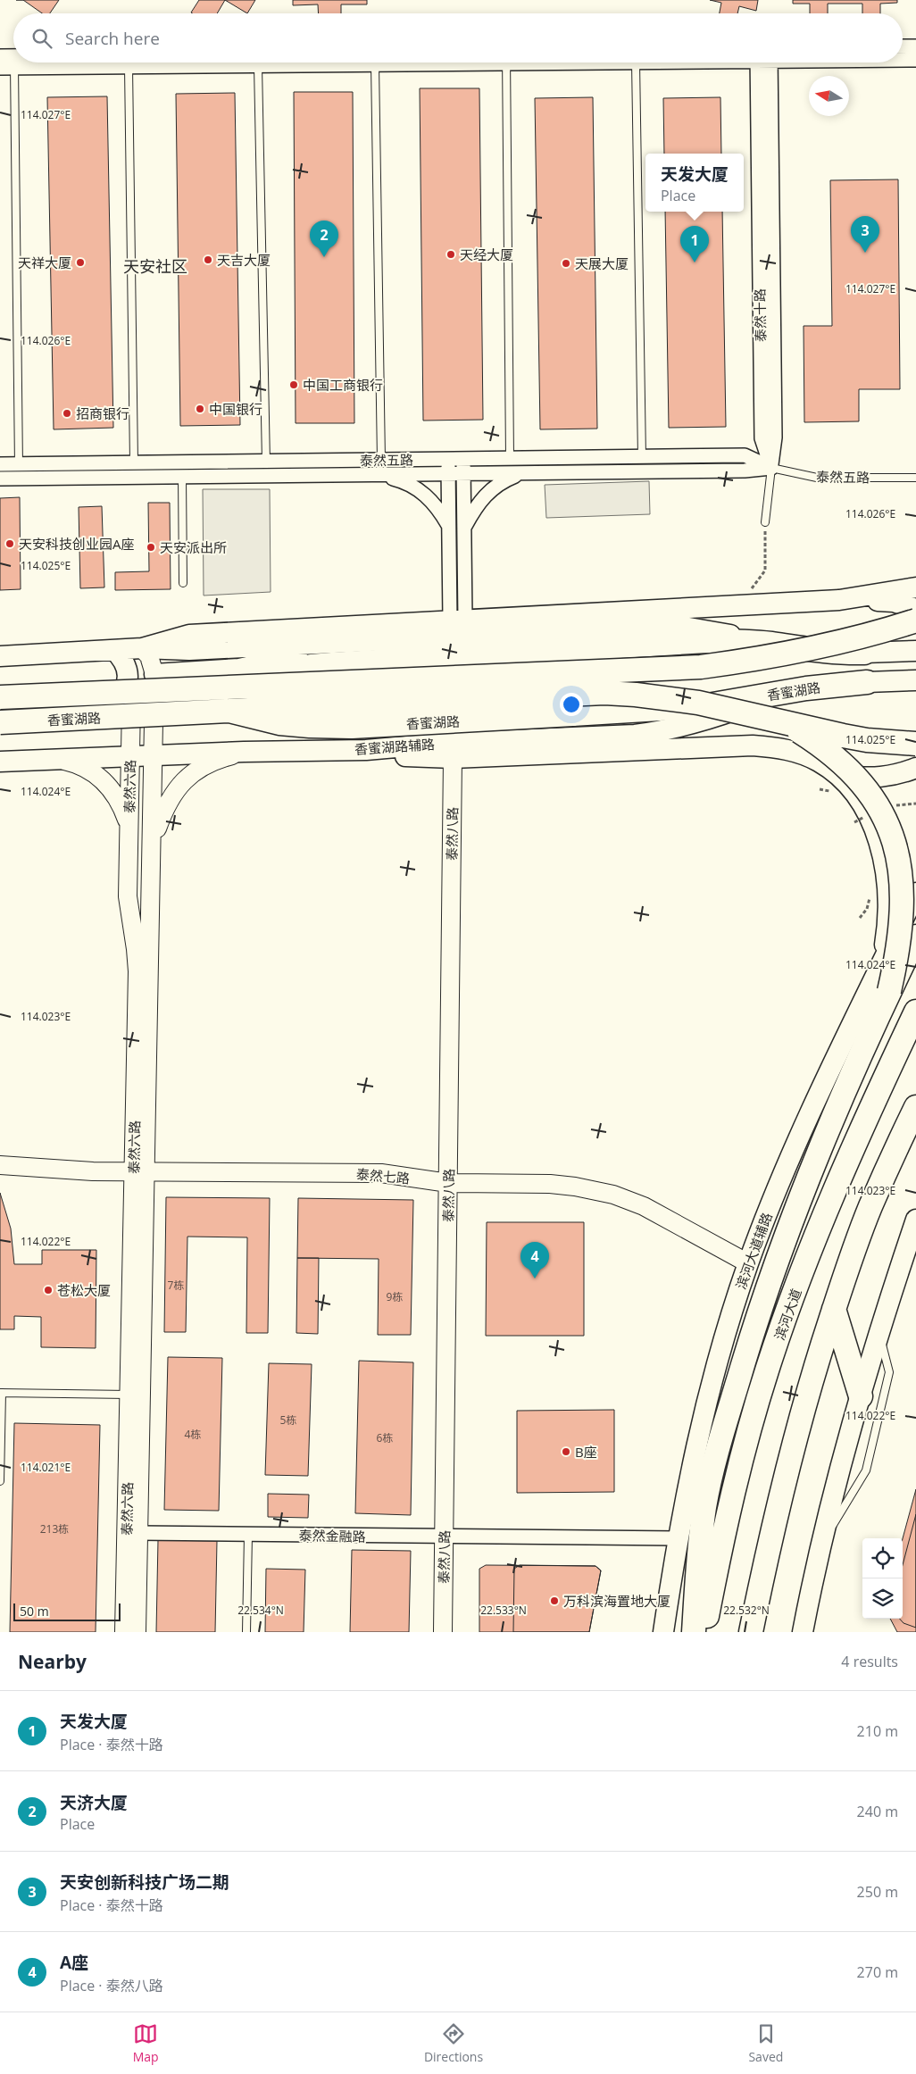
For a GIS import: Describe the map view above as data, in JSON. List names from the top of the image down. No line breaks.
{"streets":{"highway":["香蜜湖路","滨河大道"],"main road":["香蜜湖路辅路","滨河大道辅路"],"street":["泰然十路","泰然五路","泰然六路","泰然八路","泰然七路","泰然金融路"]},"crossings":[["泰然十路","泰然五路"],["香蜜湖路","香蜜湖路辅路"],["香蜜湖路辅路","泰然六路"],["泰然六路","泰然七路"],["泰然六路","泰然金融路"],["泰然八路","泰然七路"],["泰然八路","泰然金融路"],["泰然七路","滨河大道辅路"],["滨河大道辅路","泰然金融路"]],"districts":["天安社区"],"places":["天经大厦","天吉大厦","天祥大厦","天展大厦","中国工商银行","中国银行","招商银行","天安科技创业园A座","天安派出所","苍松大厦","B座","万科滨海置地大厦"],"house_numbers":["7栋","9栋","5栋","4栋","6栋","213栋"],"scale_bar":"50 m","north":"left","page":{"search":"Search here","popup":["天发大厦","Place"],"pins":["3","2","1","4"],"scale":"50 m","heading":["Nearby","4 results"],"list":[{"mark":"1","name":"天发大厦","note":"Place · 泰然十路","value":"210 m"},{"mark":"2","name":"天济大厦","note":"Place","value":"240 m"},{"mark":"3","name":"天安创新科技广场二期","note":"Place · 泰然十路","value":"250 m"},{"mark":"4","name":"A座","note":"Place · 泰然八路","value":"270 m"}],"nav":["Map","Directions","Saved"]},"coordinates":["114.027°E","114.026°E","114.025°E","114.024°E","114.023°E","114.022°E","114.021°E","22.534°N","22.533°N","22.532°N"]}
